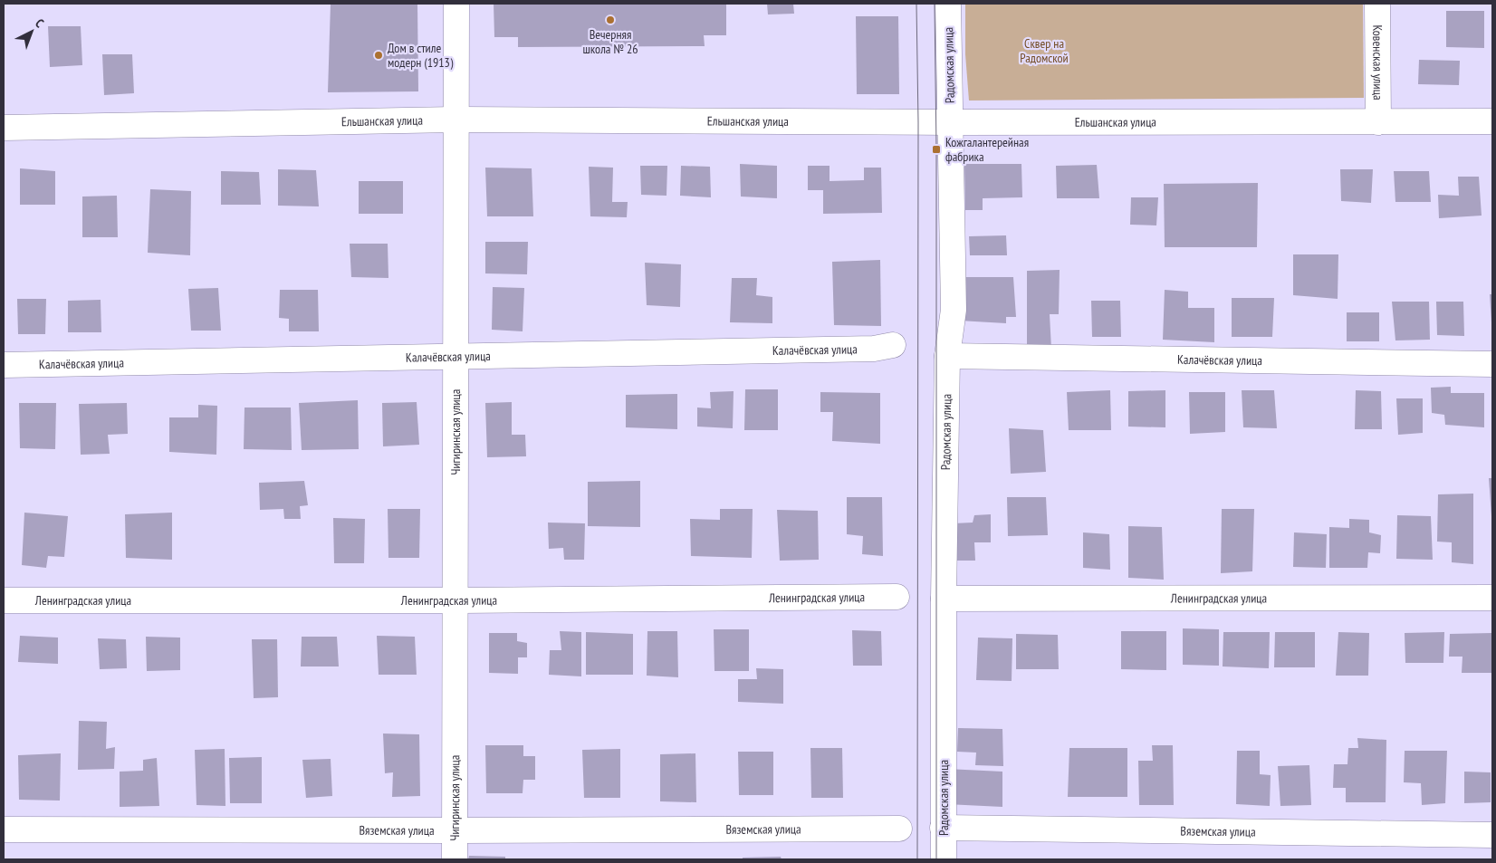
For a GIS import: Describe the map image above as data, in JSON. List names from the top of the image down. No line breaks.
{"streets":{"street":["Ковенская улица","Радомская улица","Ельшанская улица","Калачёвская улица","Чигиринская улица","Ленинградская улица","Вяземская улица"]},"crossings":[["Ковенская улица","Ельшанская улица"],["Радомская улица","Ельшанская улица"],["Радомская улица","Калачёвская улица"],["Радомская улица","Ленинградская улица"],["Радомская улица","Вяземская улица"],["Ельшанская улица","Чигиринская улица"],["Калачёвская улица","Чигиринская улица"],["Чигиринская улица","Ленинградская улица"],["Чигиринская улица","Вяземская улица"]],"parks":["Сквер на Радомской"],"places":{"other":["Вечерняя школа № 26","Дом в стиле модерн (1913)"],"transit":["Кожгалантерейная фабрика"]},"north":"top right"}
